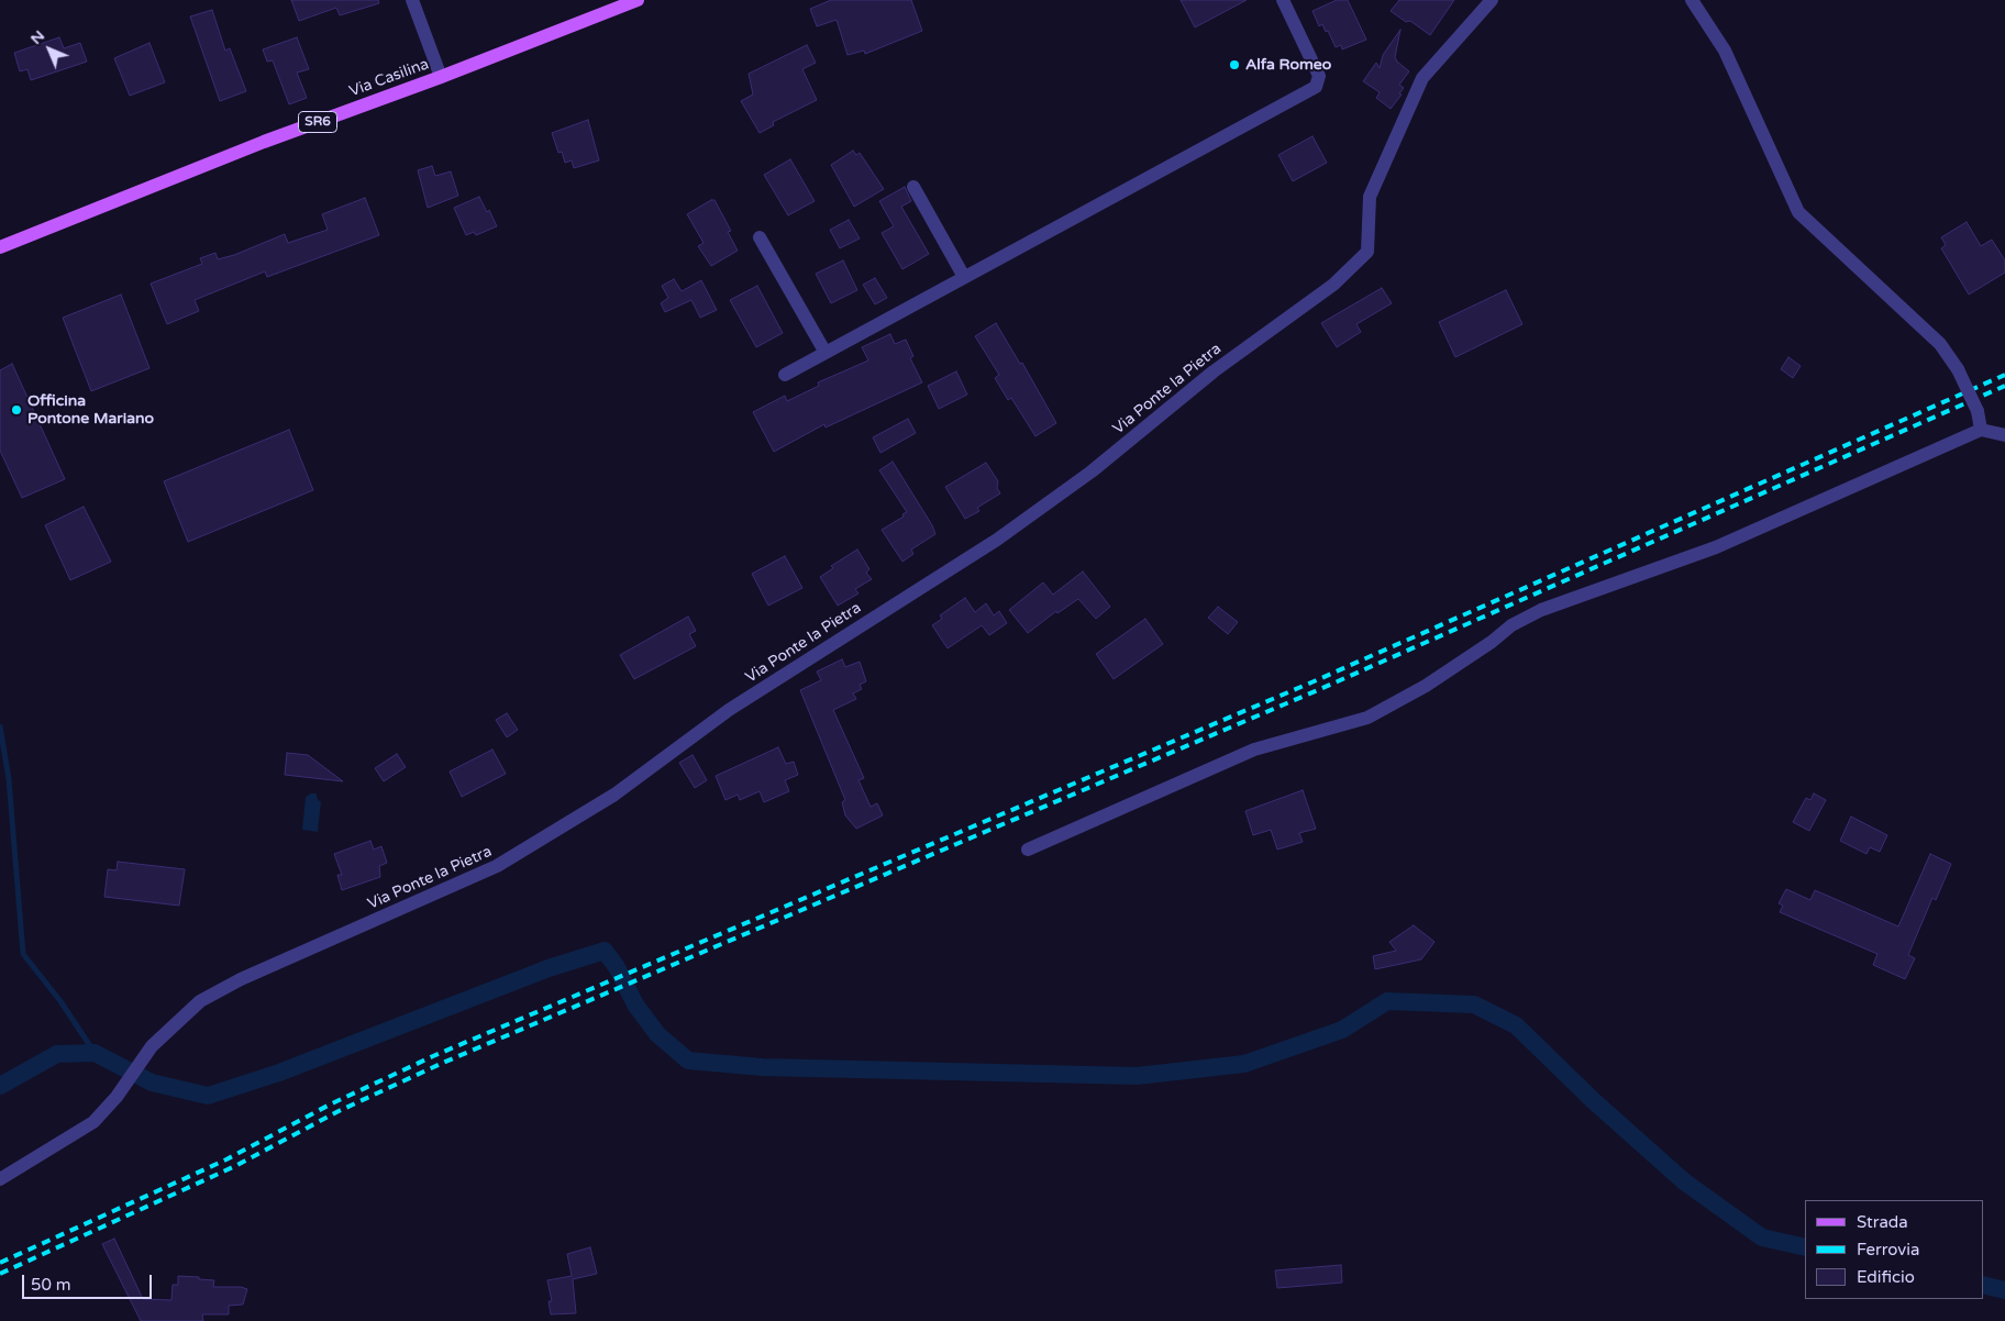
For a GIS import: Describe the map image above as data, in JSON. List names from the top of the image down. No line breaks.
{"streets":{"main road":["Via Casilina","SR6"],"street":["Via Ponte la Pietra"]},"places":["Alfa Romeo","Officina Pontone Mariano"],"legend":["Strada","Ferrovia","Edificio"],"scale_bar":"50 m","north":"top left"}
